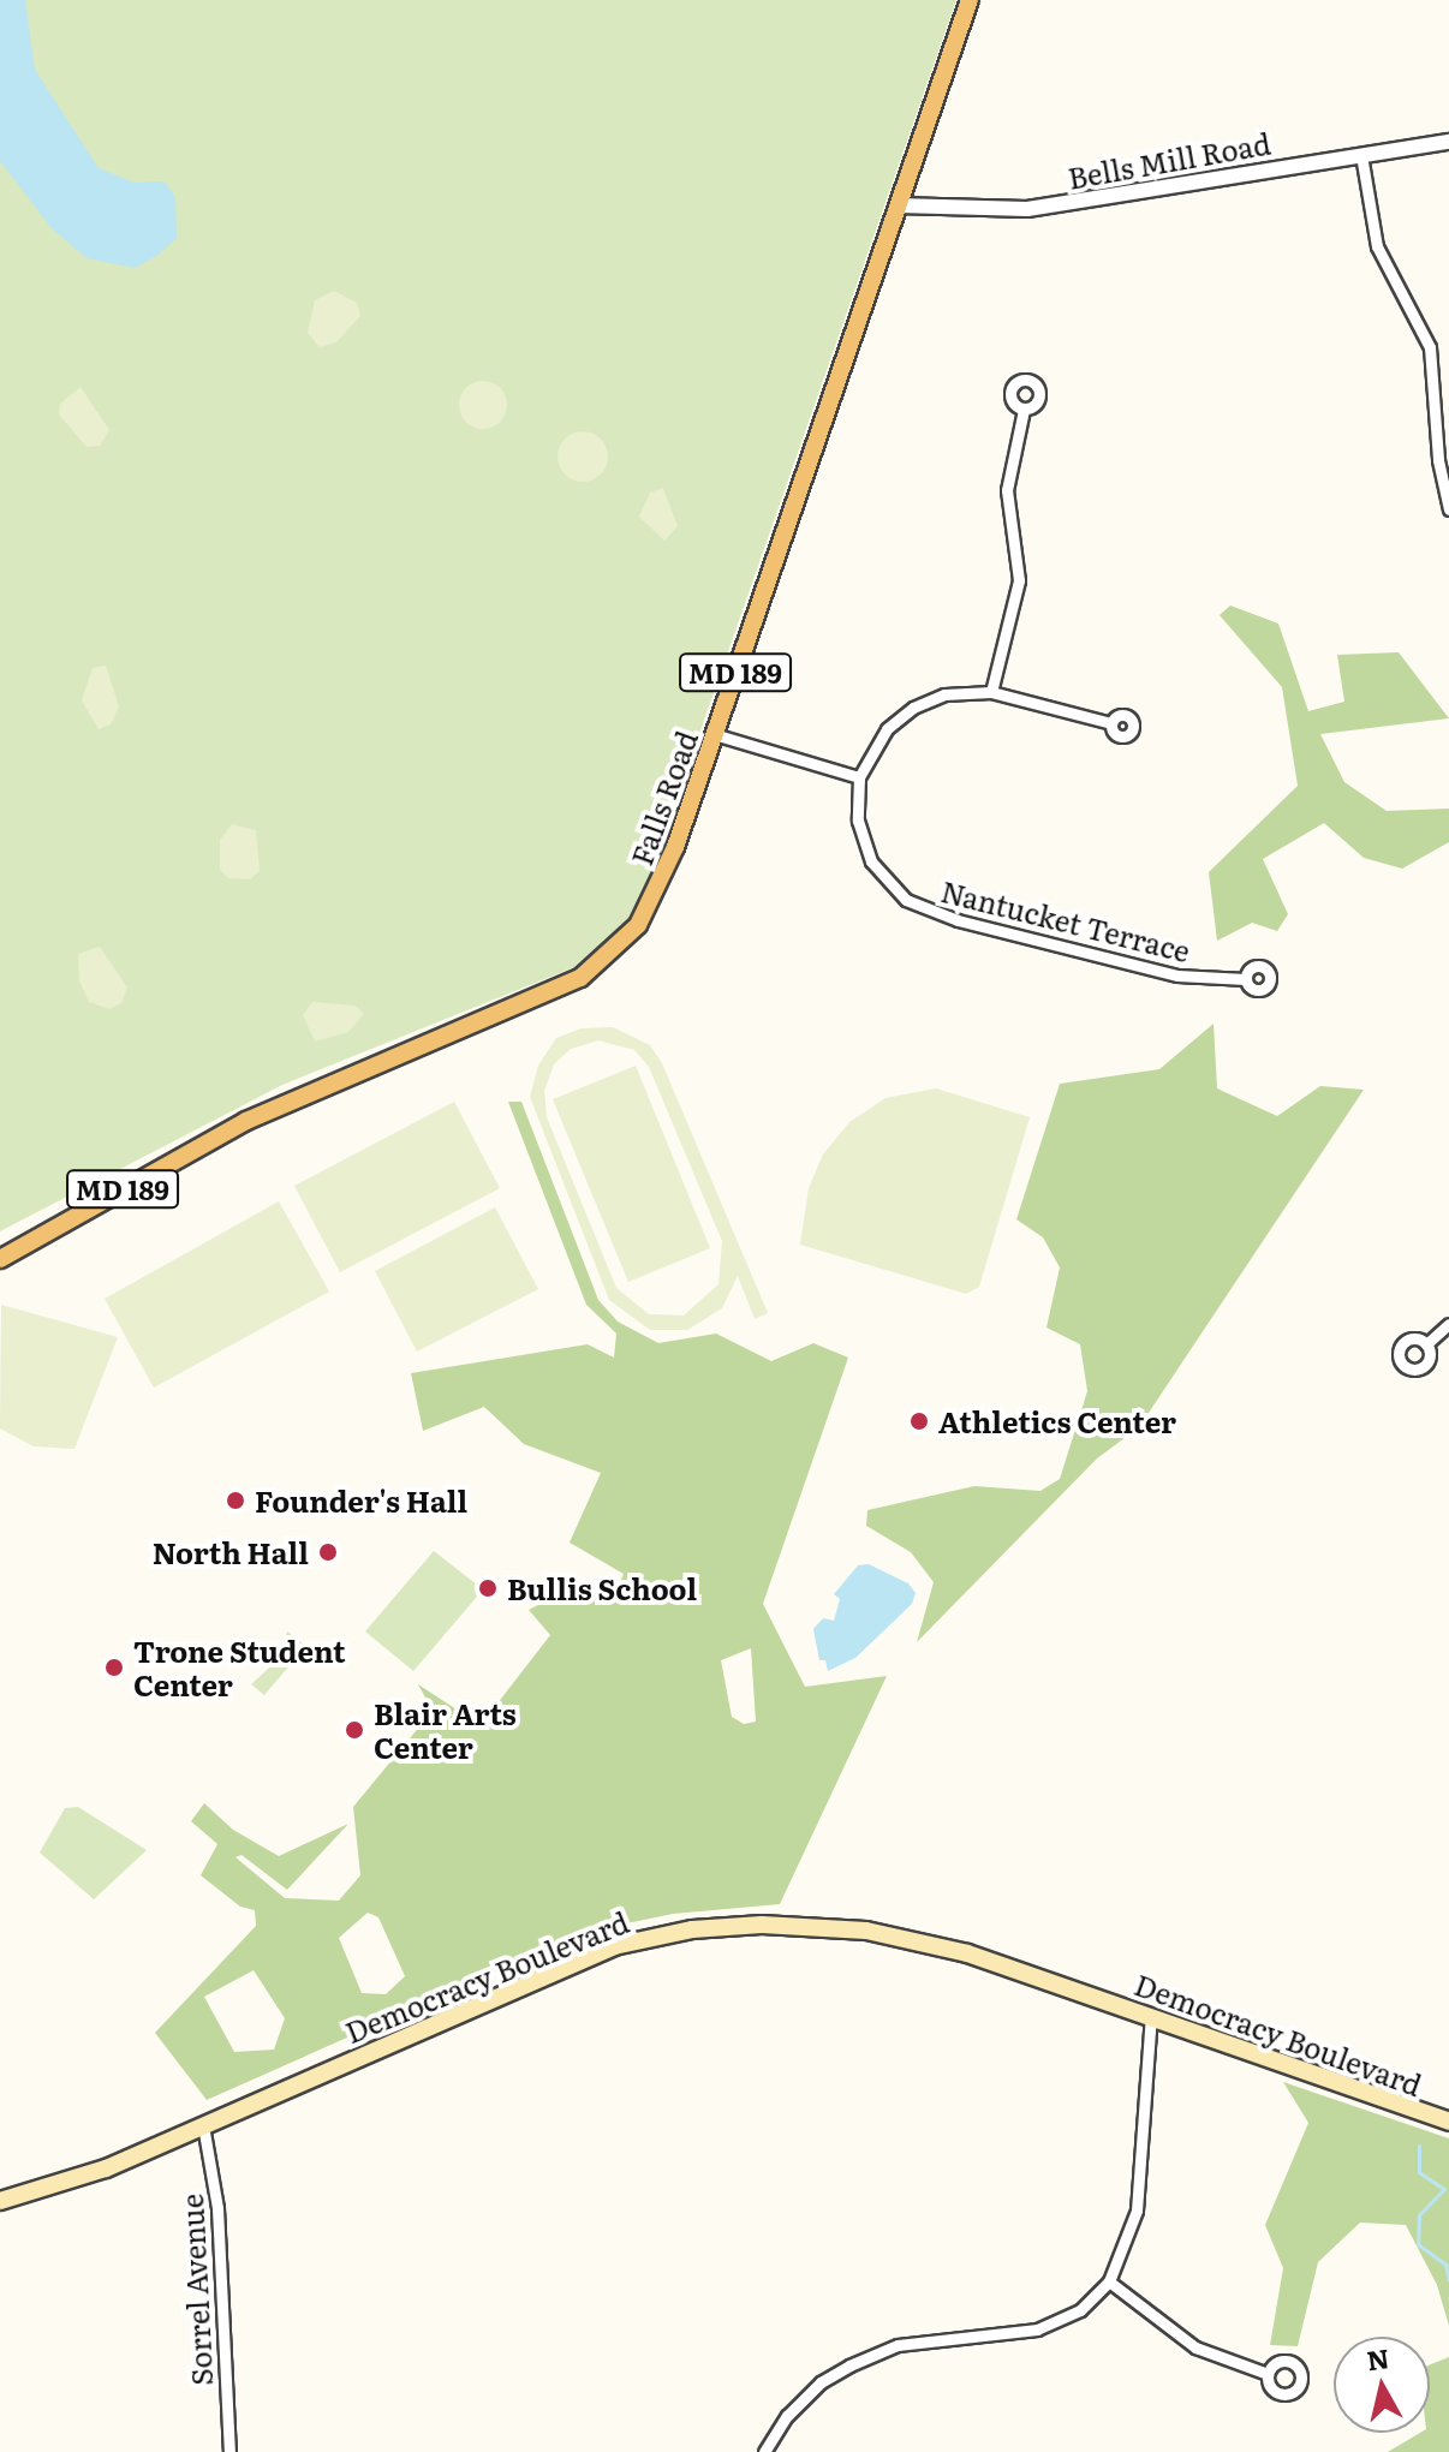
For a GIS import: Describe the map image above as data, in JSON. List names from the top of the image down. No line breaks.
{"streets":{"main road":["MD 189","Falls Road","Democracy Boulevard"],"street":["Bells Mill Road","Nantucket Terrace","Sorrel Avenue"]},"crossings":[["Bells Mill Road","Falls Road"],["Democracy Boulevard","Sorrel Avenue"]],"places":["Athletics Center","Founder's Hall","North Hall","Bullis School","Trone Student Center","Blair Arts Center"],"north":"top"}
